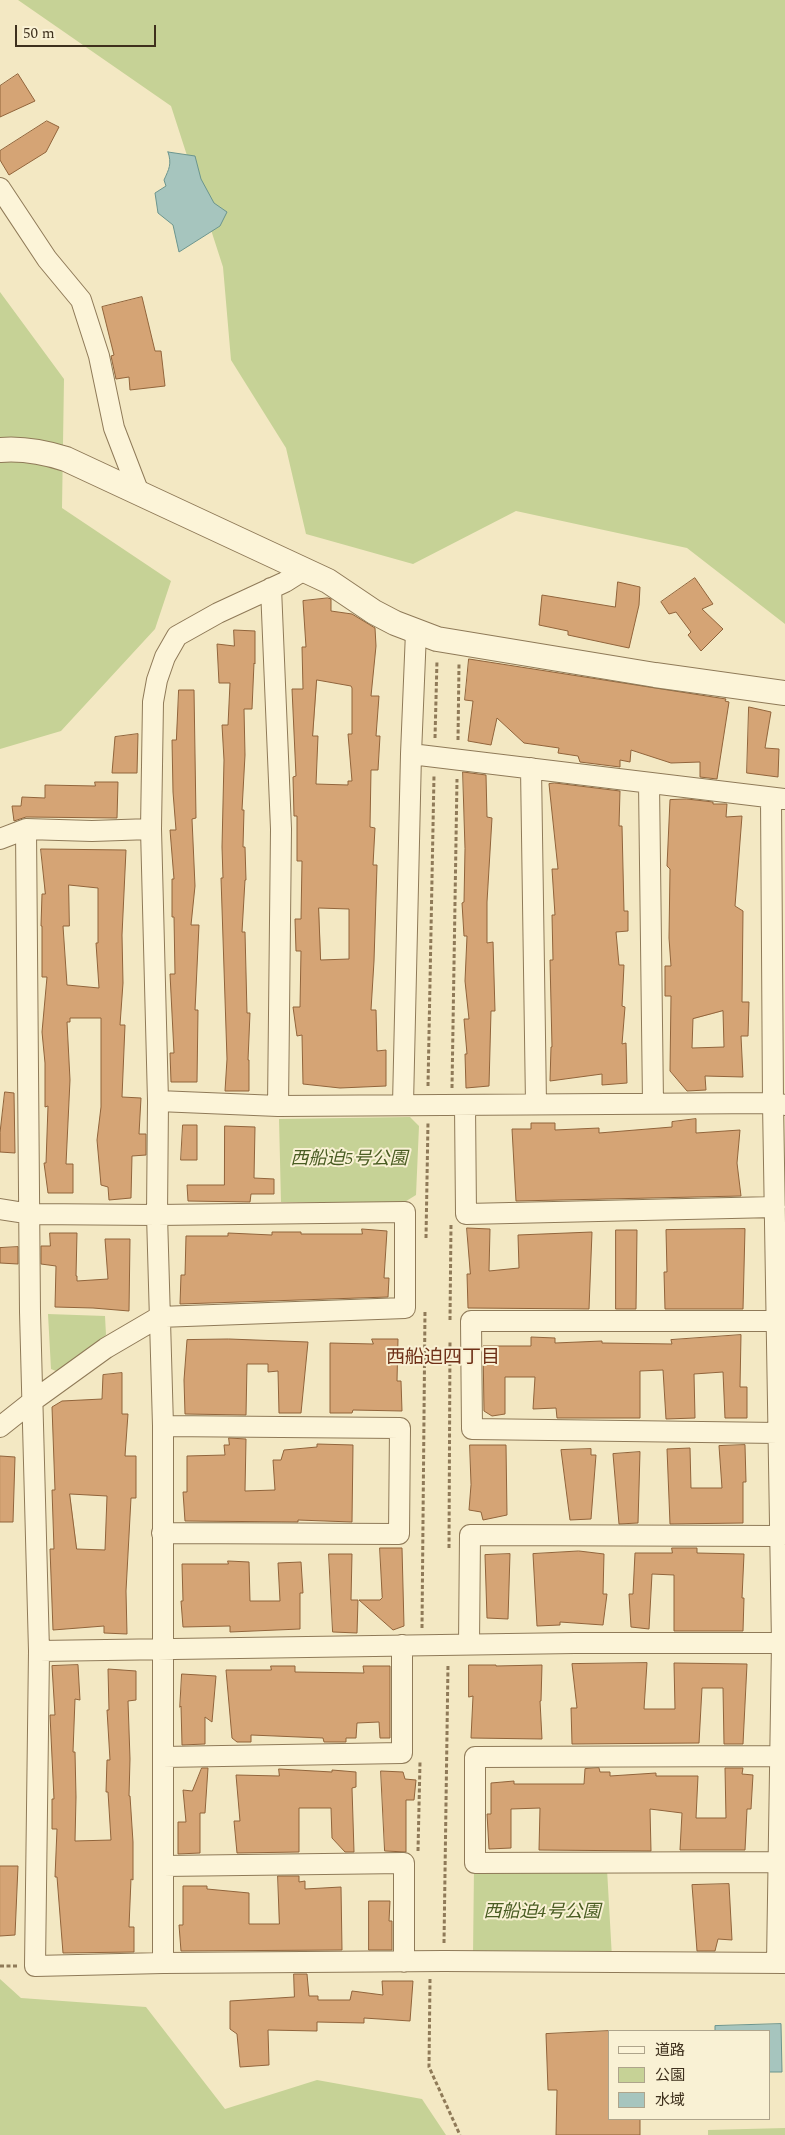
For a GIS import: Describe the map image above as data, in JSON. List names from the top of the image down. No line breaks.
{"districts":["西船迫四丁目"],"parks":["西船迫5号公園","西船迫4号公園"],"legend":["道路","公園","水域"],"scale_bar":"50 m"}
